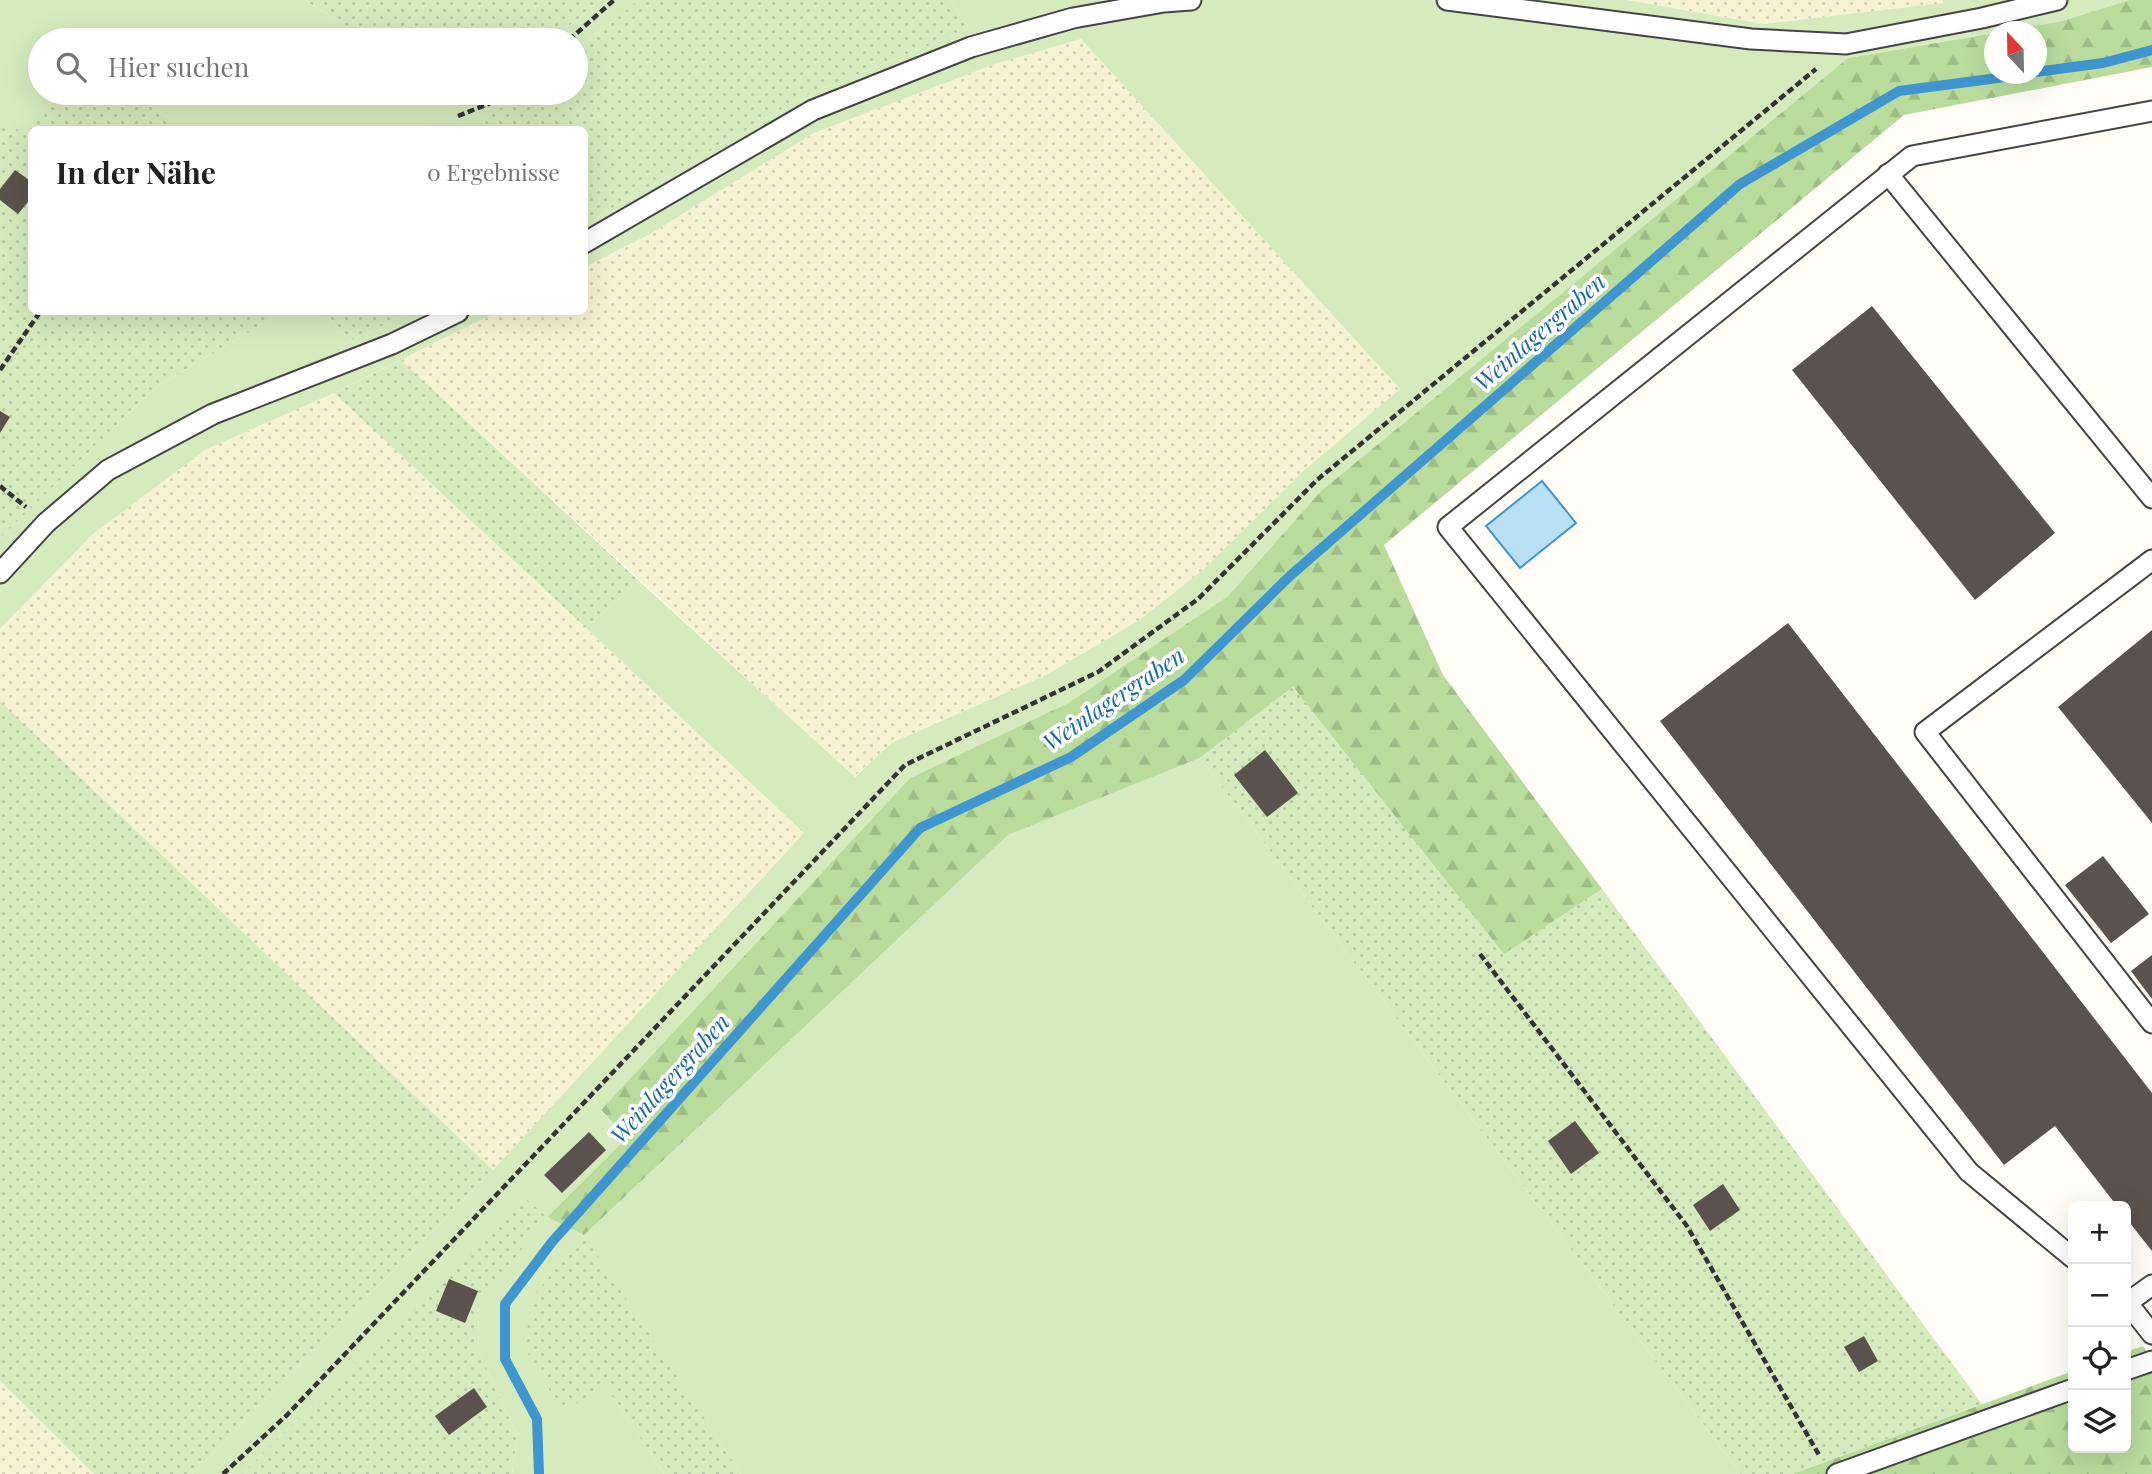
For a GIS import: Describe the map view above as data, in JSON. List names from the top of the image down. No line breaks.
{"water":["Weinlagergraben"],"north":"top","page":{"search":"Hier suchen","heading":["In der Nähe","0 Ergebnisse"],"map_buttons":["+","−"]}}
